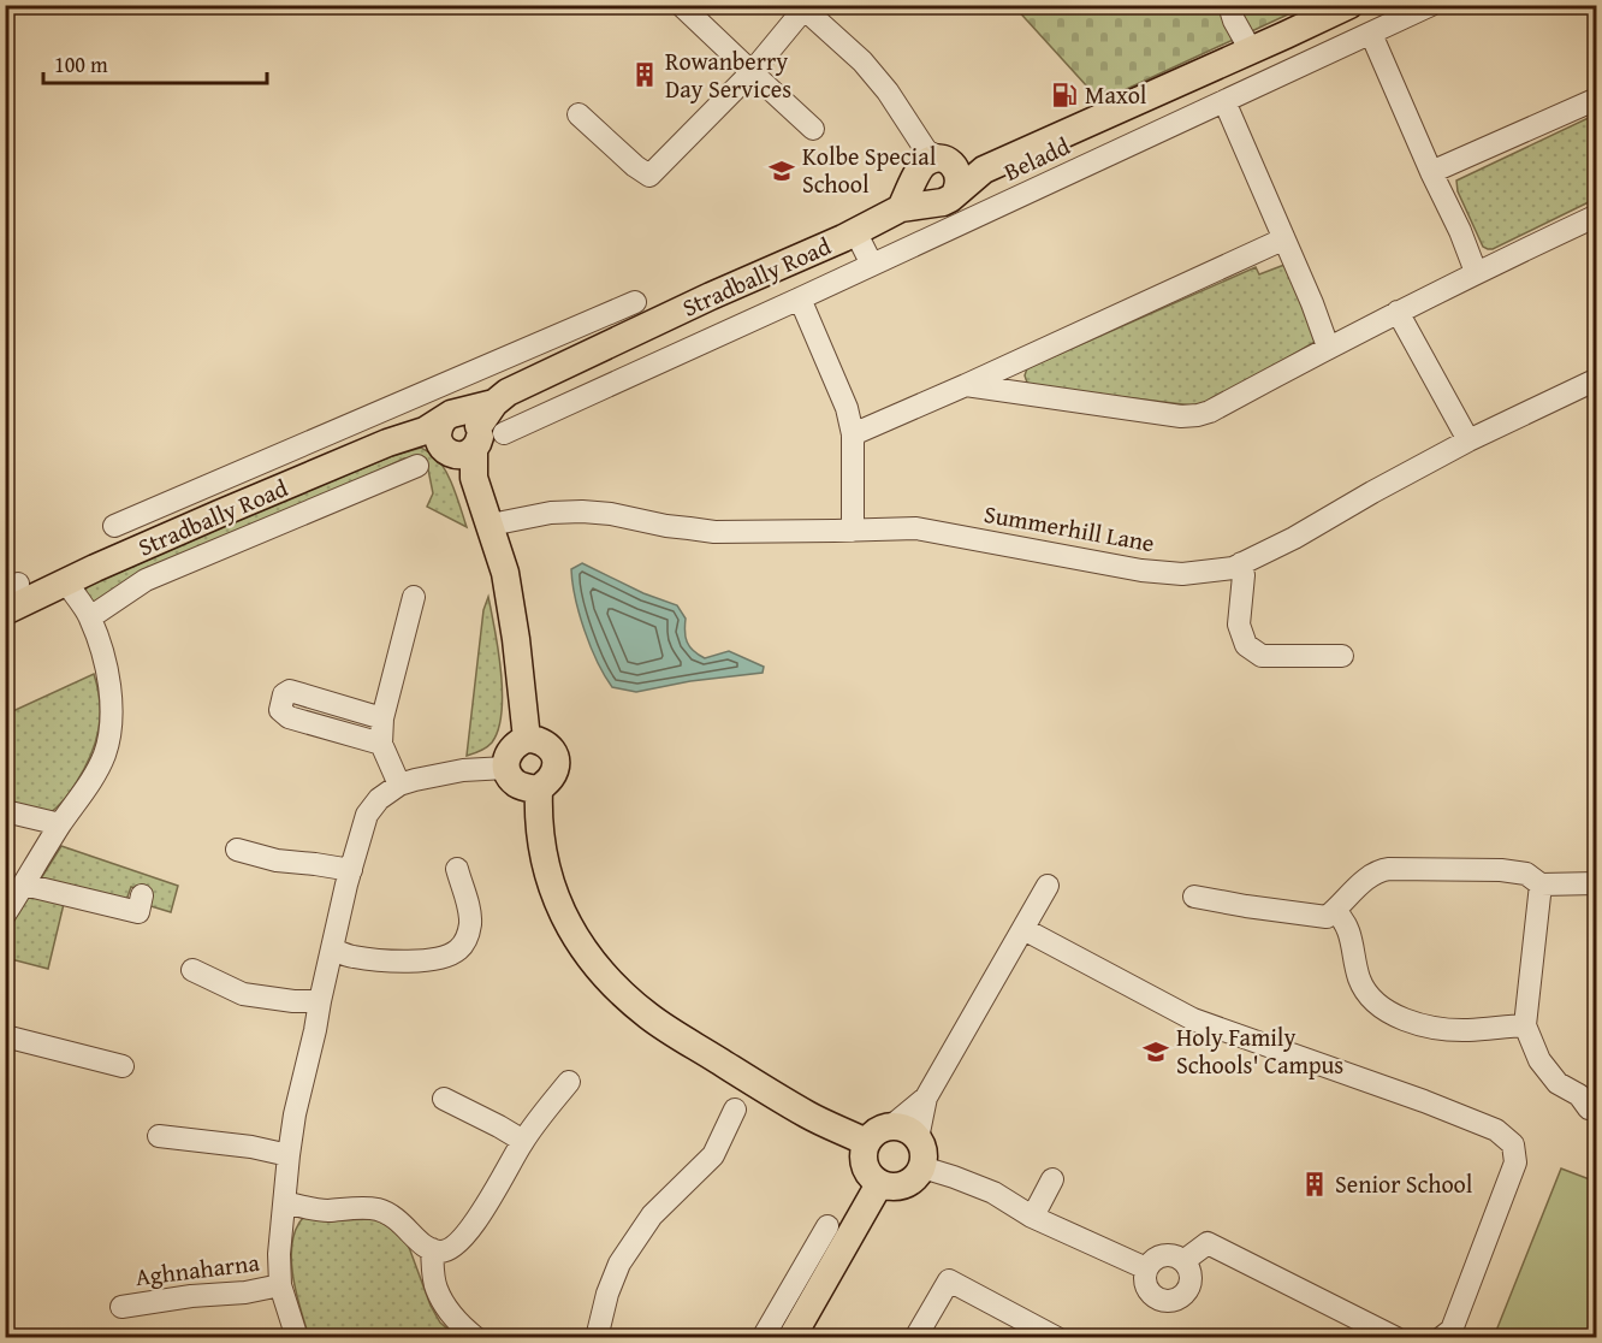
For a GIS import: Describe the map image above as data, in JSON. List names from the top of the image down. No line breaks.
{"streets":{"main road":["Stradbally Road"],"street":["Beladd","Summerhill Lane","Aghnaharna"]},"crossings":[["Beladd","Stradbally Road"]],"places":{"building":["Rowanberry Day Services","Senior School"],"fuel station":["Maxol"],"school or university":["Kolbe Special School","Holy Family Schools' Campus"]},"scale_bar":"100 m"}
